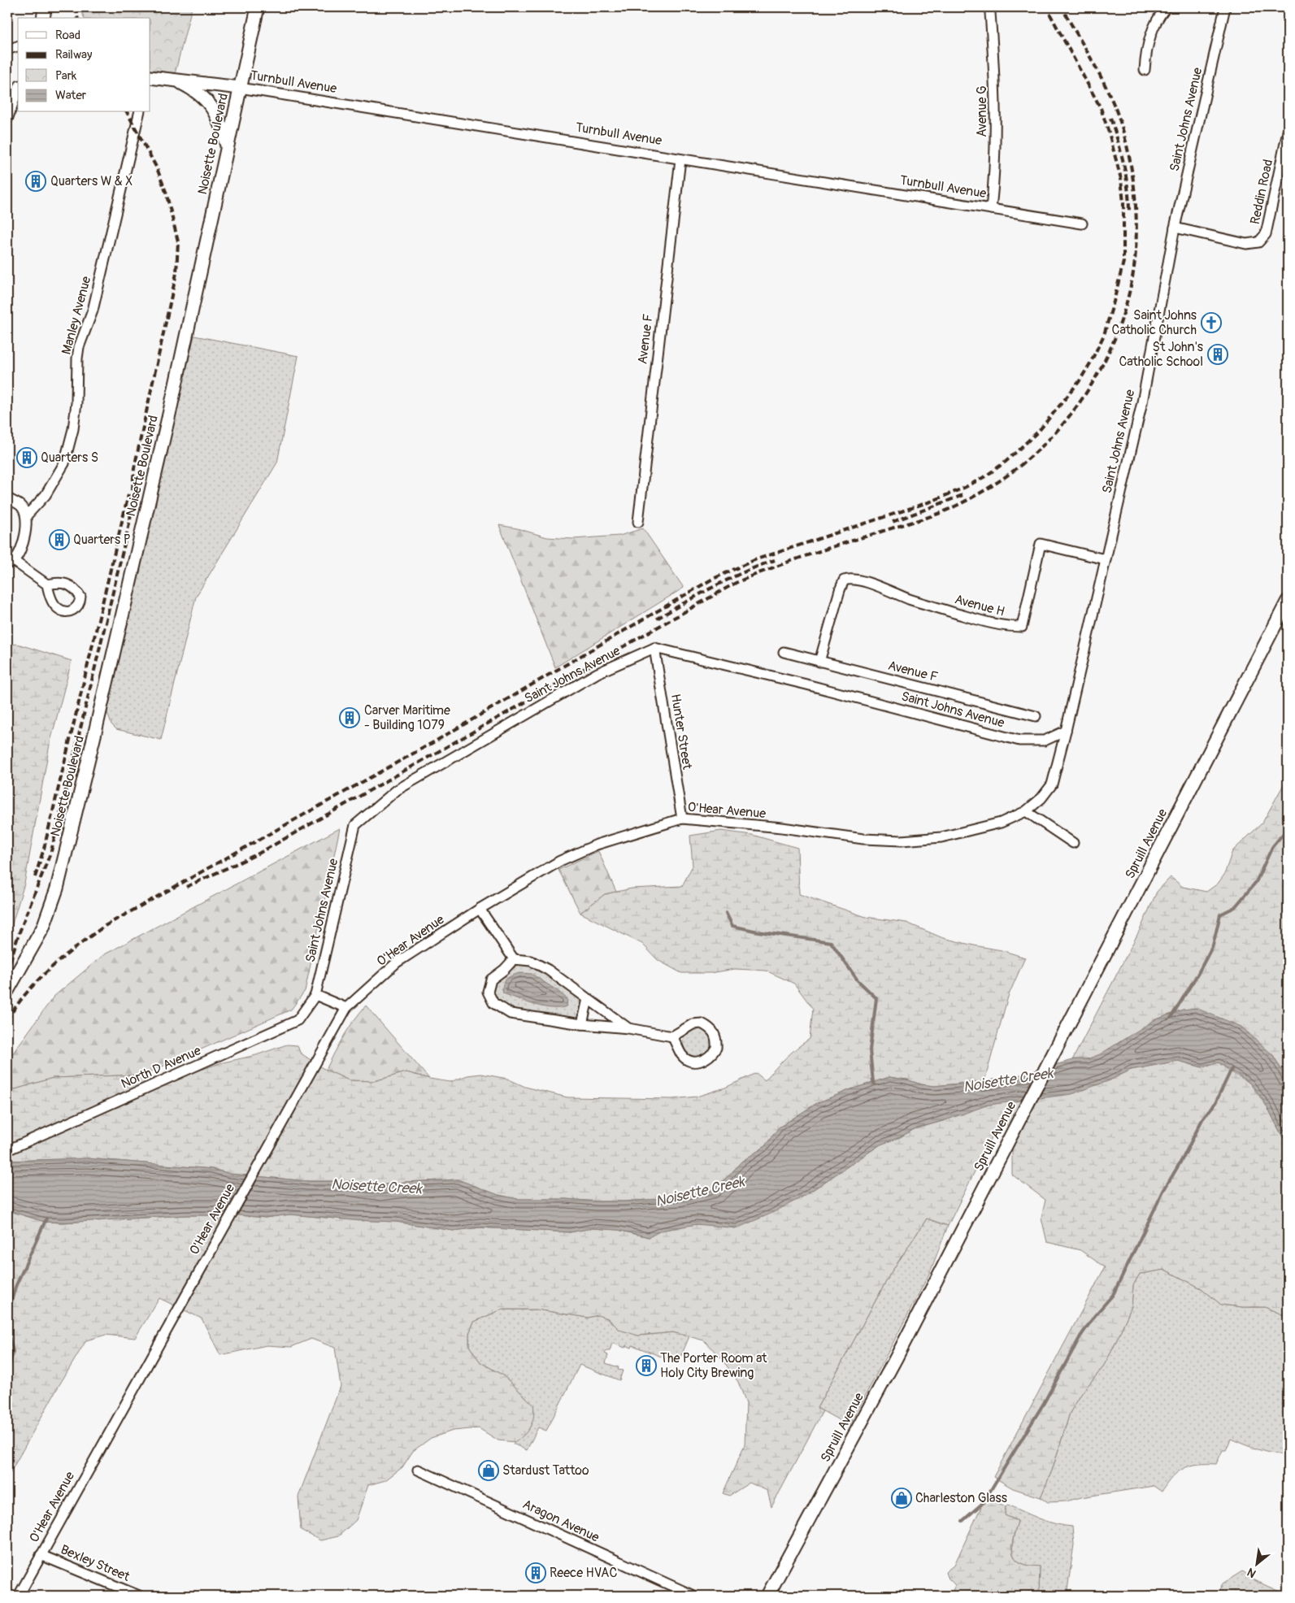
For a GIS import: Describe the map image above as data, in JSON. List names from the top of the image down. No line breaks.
{"streets":{"street":["Turnbull Avenue","Avenue G","Saint Johns Avenue","Noisette Boulevard","Reddin Road","Manley Avenue","Avenue F","Avenue H","Hunter Street","O'Hear Avenue","Spruill Avenue","North D Avenue","Aragon Avenue","Bexley Street"]},"crossings":[["Turnbull Avenue","Avenue G"],["Turnbull Avenue","Noisette Boulevard"],["Turnbull Avenue","Avenue F"],["Saint Johns Avenue","Reddin Road"],["Saint Johns Avenue","Avenue H"],["Saint Johns Avenue","Hunter Street"],["Saint Johns Avenue","O'Hear Avenue"],["Saint Johns Avenue","North D Avenue"],["Avenue F","Avenue H"],["Hunter Street","O'Hear Avenue"],["O'Hear Avenue","Bexley Street"]],"water":["Noisette Creek"],"places":{"building":["Quarters W & X","St John's Catholic School","Quarters S","Quarters P","Carver Maritime - Building 1079","The Porter Room at Holy City Brewing","Reece HVAC"],"church":["Saint Johns Catholic Church"],"shop":["Stardust Tattoo","Charleston Glass"]},"legend":["Road","Railway","Park","Water"],"north":"bottom left"}
